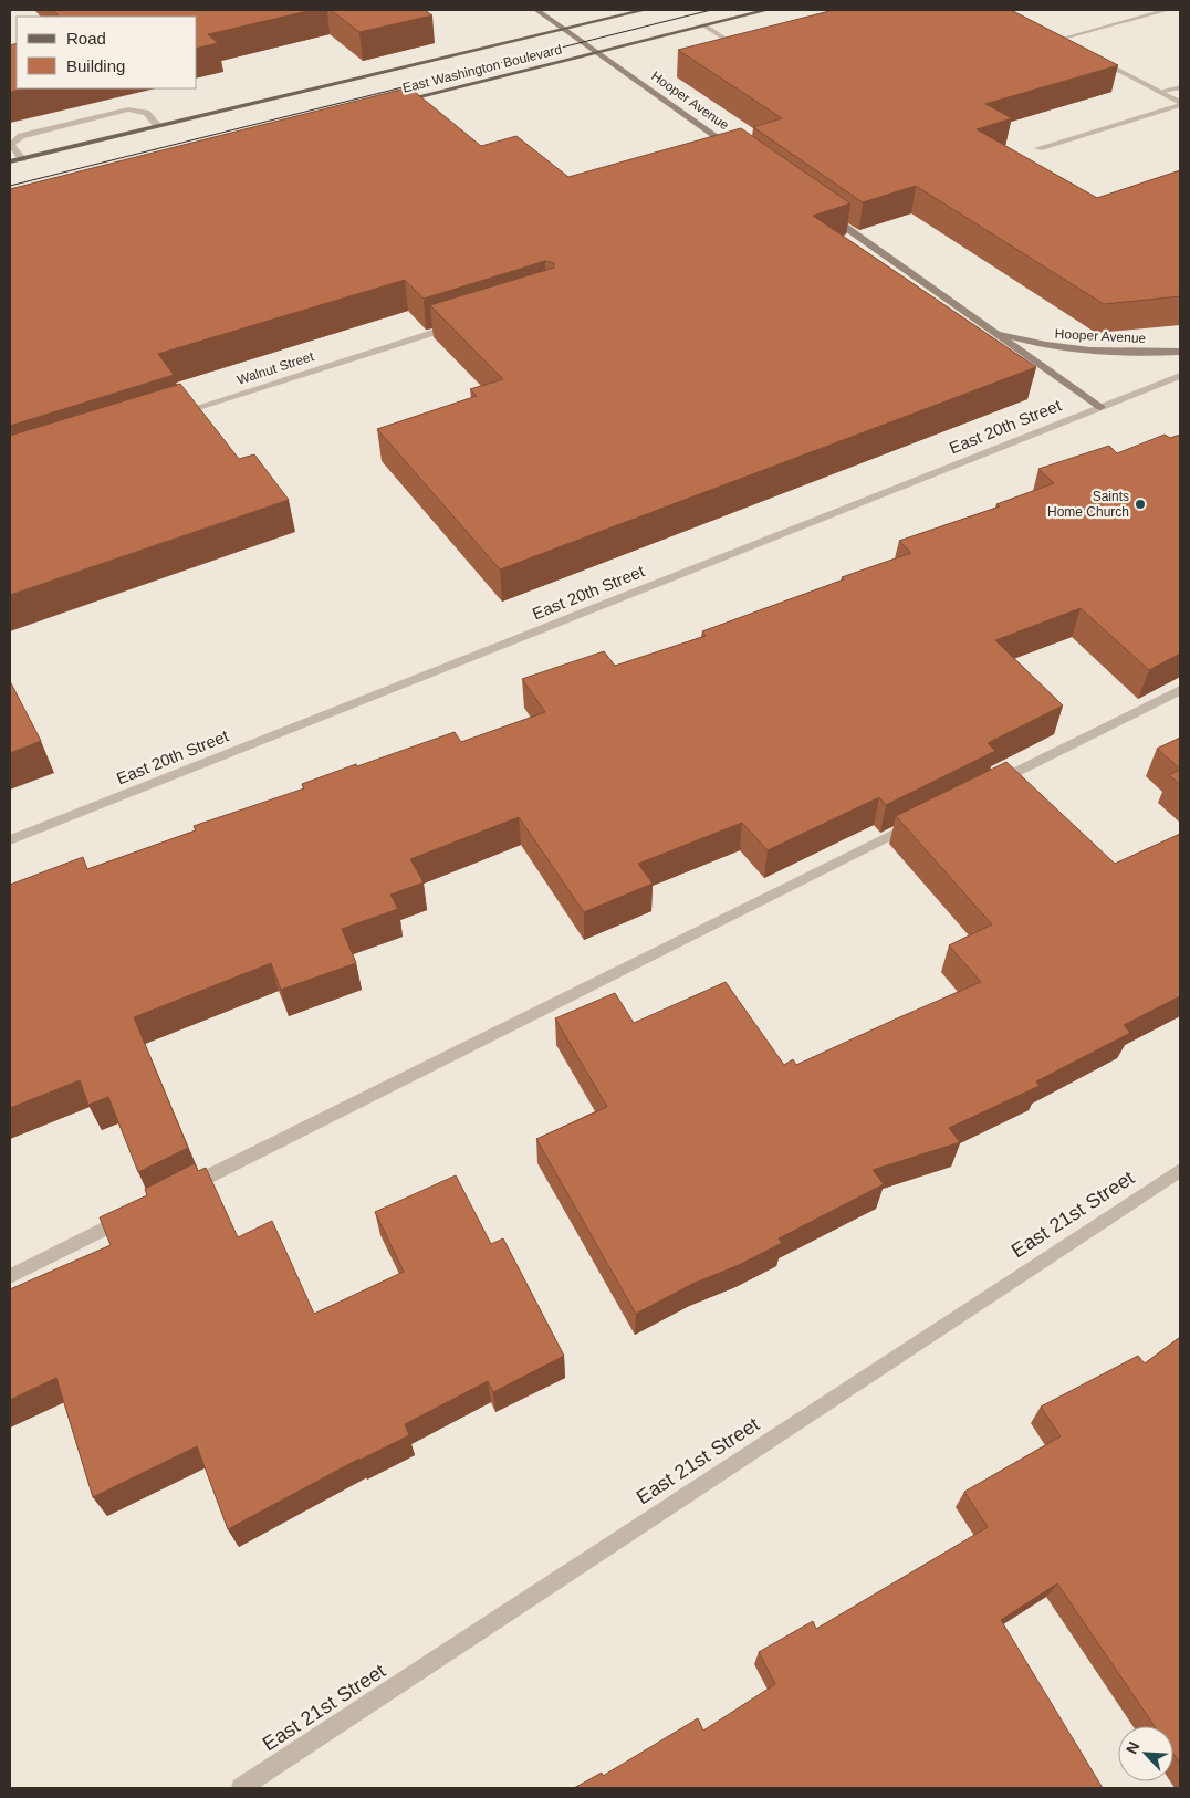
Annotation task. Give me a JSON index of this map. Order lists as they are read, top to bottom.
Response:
{
  "streets": {
    "main road": ["East Washington Boulevard"],
    "street": [
      "Hooper Avenue",
      "Walnut Street",
      "East 20th Street",
      "East 21st Street"
    ]
  },
  "crossings": [
    ["East Washington Boulevard", "Hooper Avenue"],
    ["Hooper Avenue", "East 20th Street"]
  ],
  "places": ["Saints Home Church"],
  "legend": ["Road", "Building"],
  "north": "top left"
}
